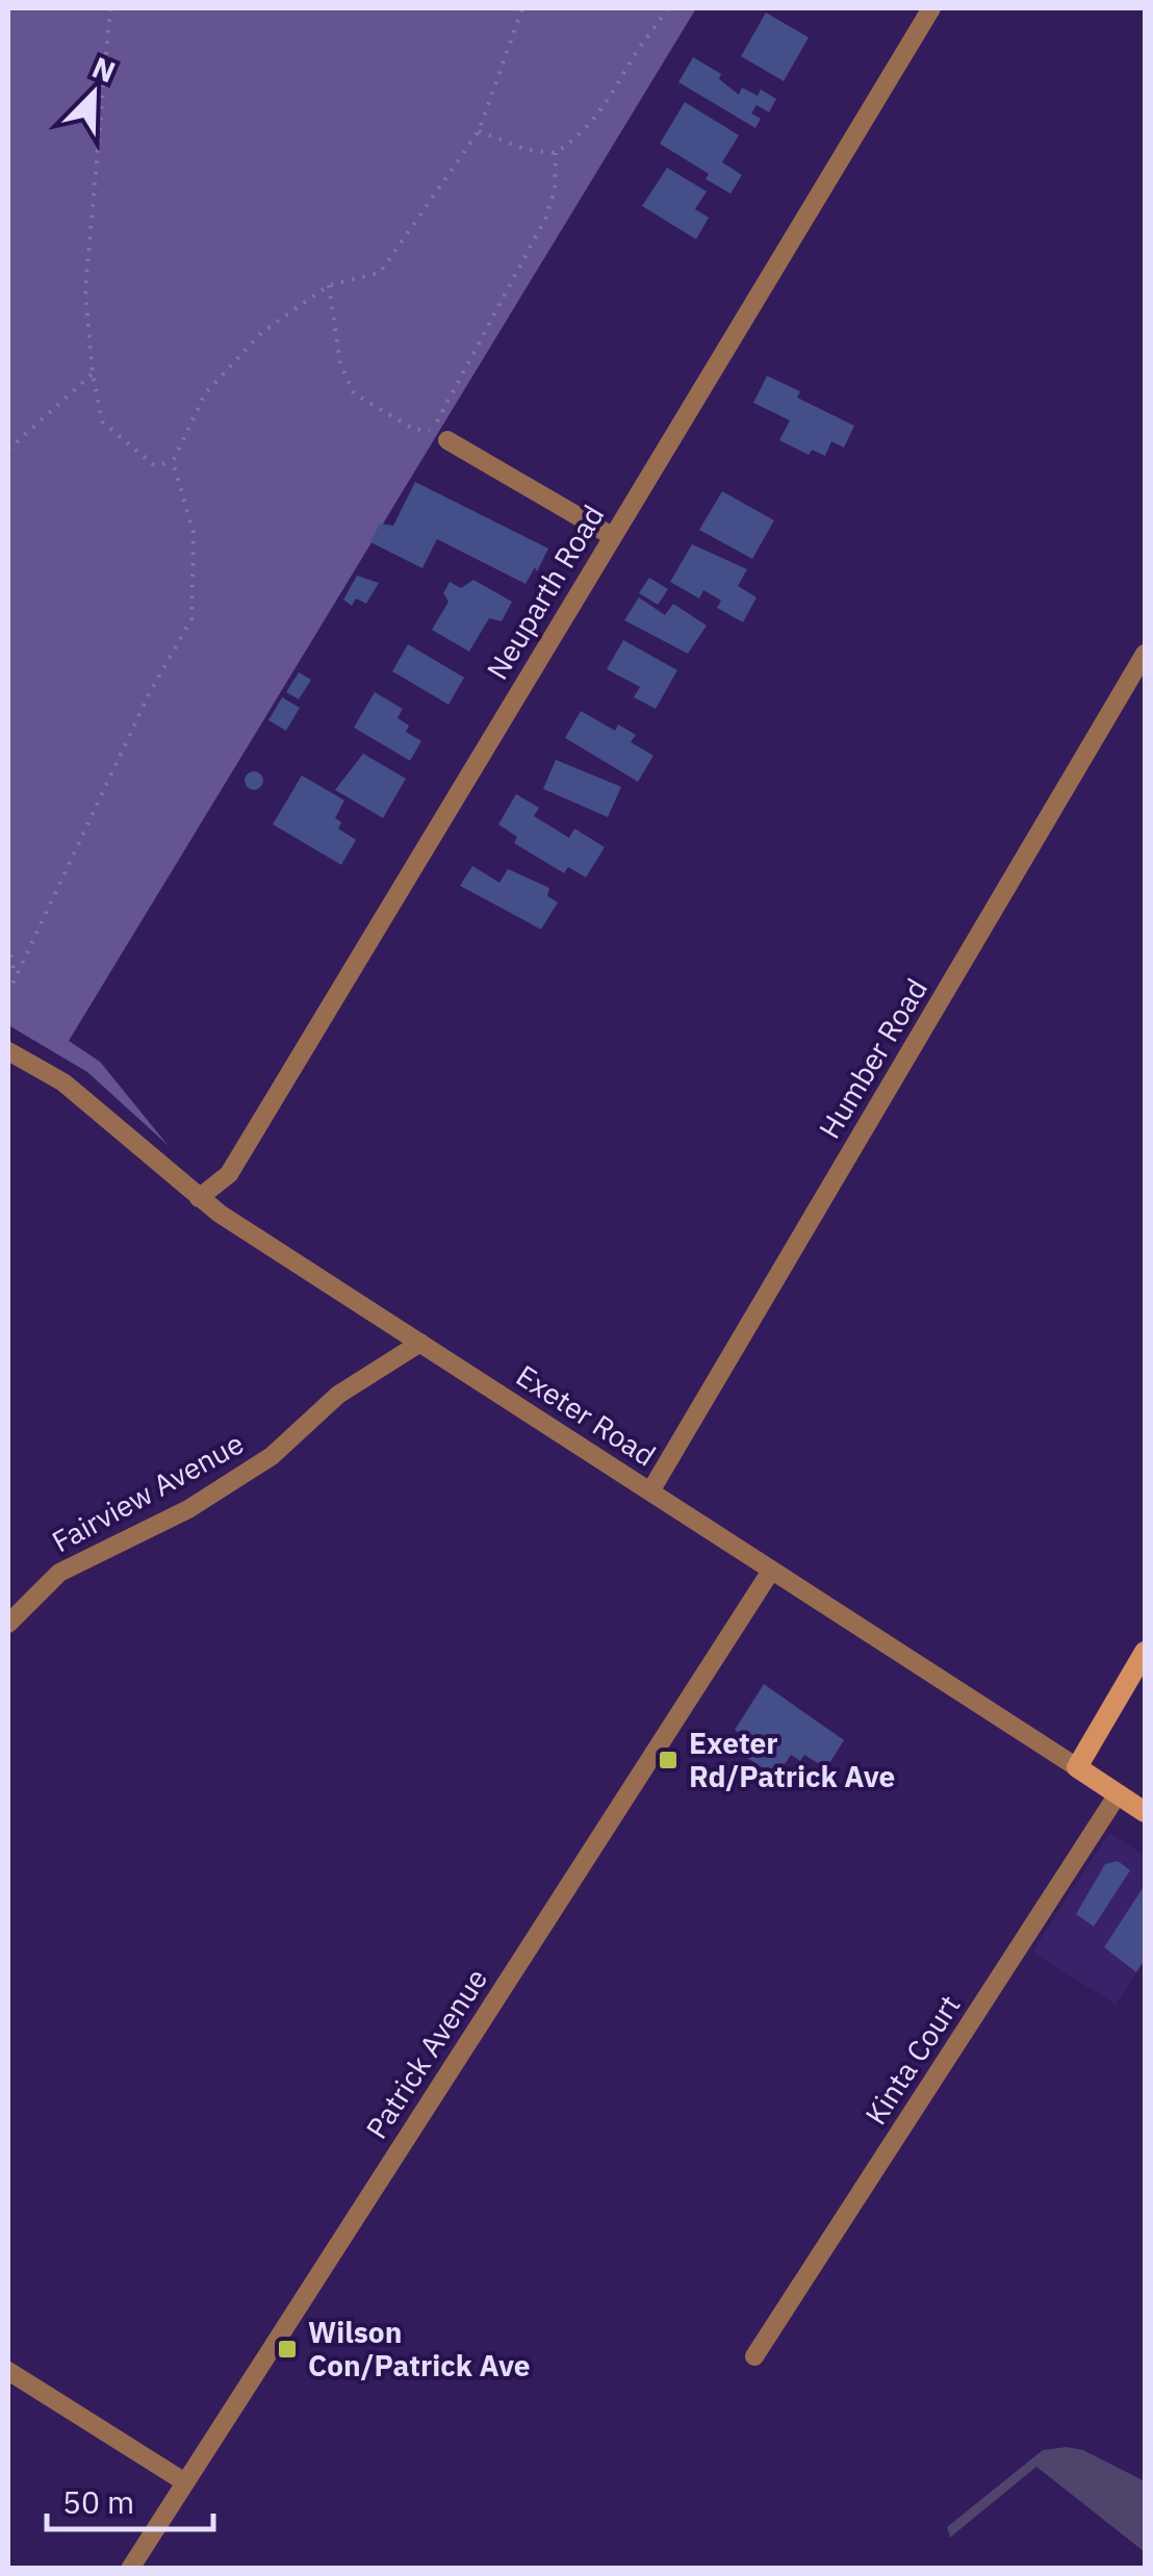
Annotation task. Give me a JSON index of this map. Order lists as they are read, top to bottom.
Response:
{
  "streets": {
    "main road": ["Exeter Road"],
    "street": [
      "Neuparth Road",
      "Humber Road",
      "Fairview Avenue",
      "Patrick Avenue",
      "Kinta Court"
    ]
  },
  "crossings": [
    ["Neuparth Road", "Exeter Road"],
    ["Humber Road", "Exeter Road"],
    ["Exeter Road", "Fairview Avenue"],
    ["Exeter Road", "Patrick Avenue"],
    ["Exeter Road", "Kinta Court"]
  ],
  "places": {
    "transit": ["Exeter Rd/Patrick Ave", "Wilson Con/Patrick Ave"]
  },
  "scale_bar": "50 m",
  "north": "top right"
}
